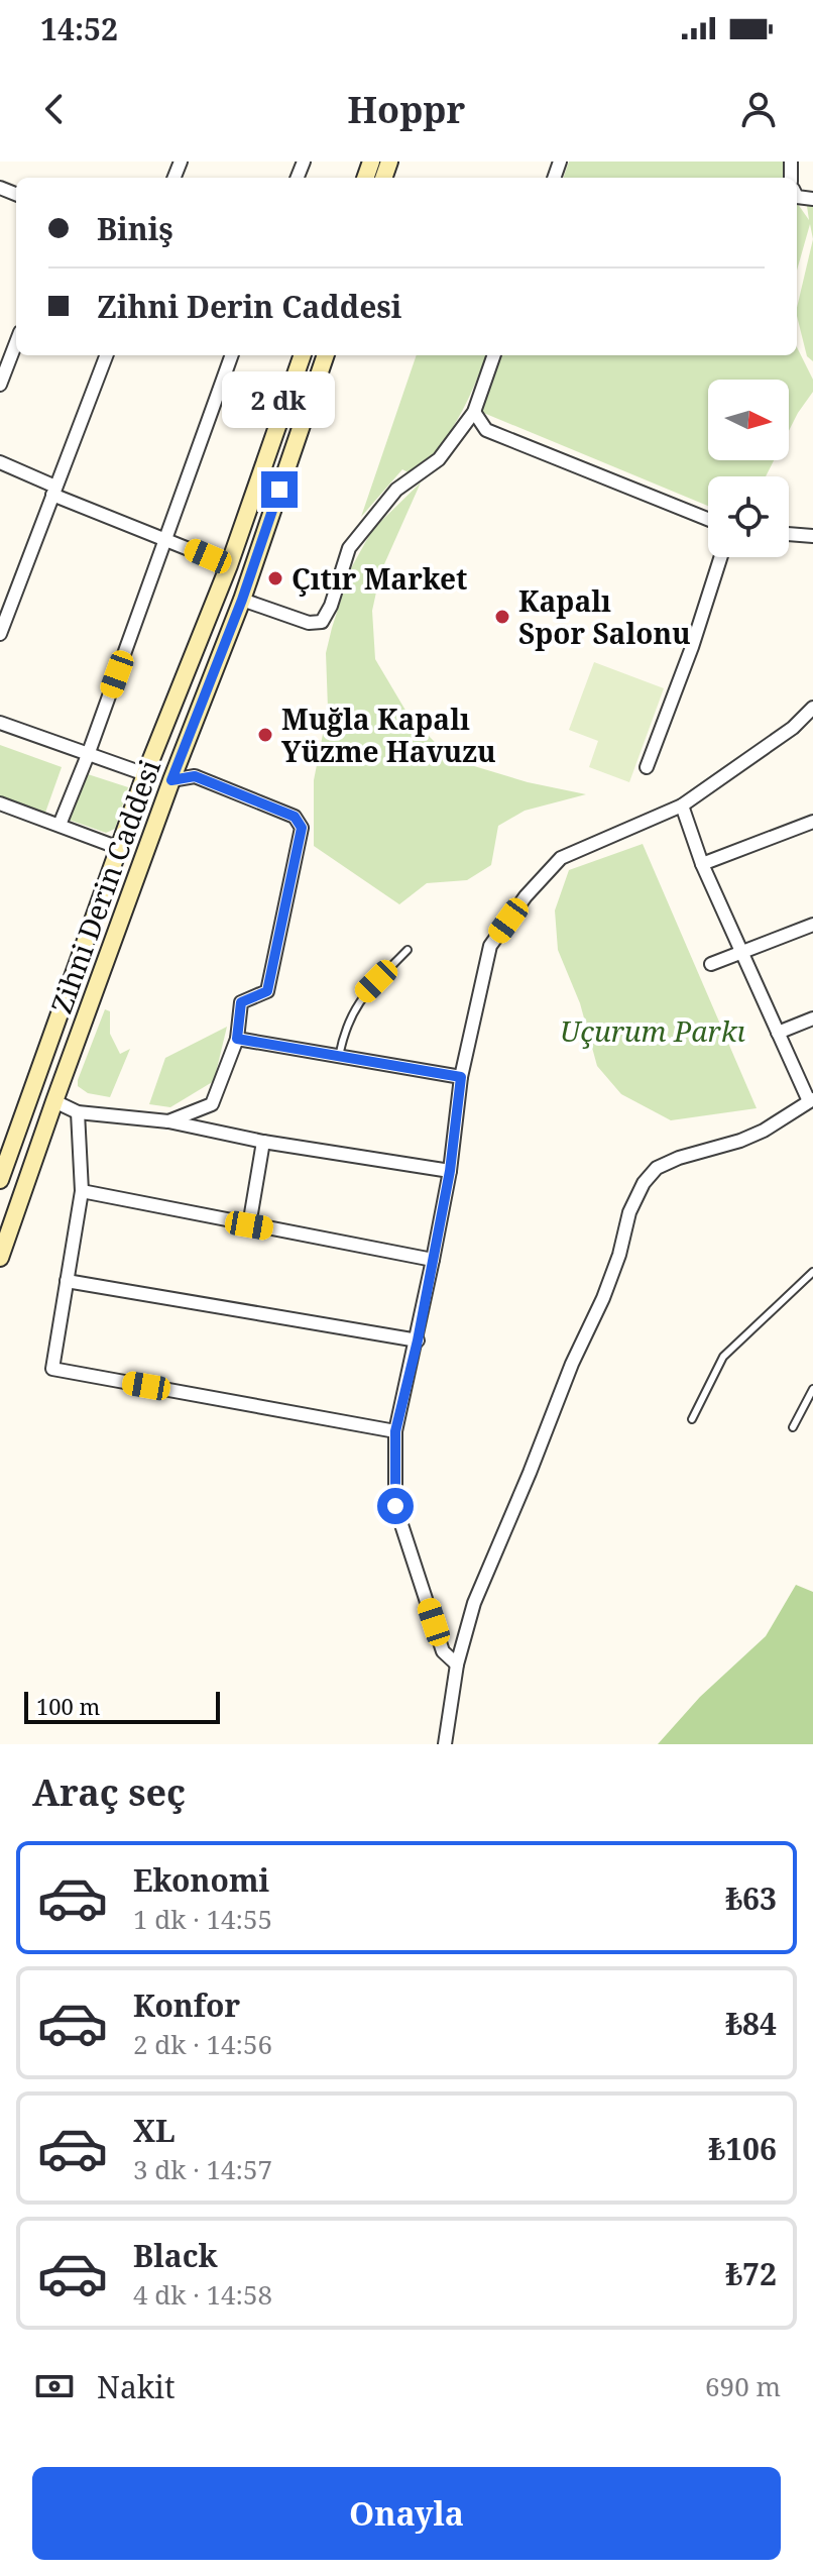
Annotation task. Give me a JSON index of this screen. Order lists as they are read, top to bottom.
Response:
{
  "streets": {
    "main road": ["Zihni Derin Caddesi"]
  },
  "parks": ["Uçurum Parkı"],
  "places": ["Çıtır Market", "Kapalı Spor Salonu", "Muğla Kapalı Yüzme Havuzu"],
  "scale_bar": "100 m",
  "north": "right",
  "page": {
    "status": "14:52",
    "header": "Hoppr",
    "banner": ["Biniş", "Zihni Derin Caddesi"],
    "bubble": "2 dk",
    "scale": "100 m",
    "heading": "Araç seç",
    "list": [
      {
        "name": "Ekonomi",
        "note": "1 dk · 14:55",
        "value": "₺63"
      },
      {
        "name": "Konfor",
        "note": "2 dk · 14:56",
        "value": "₺84"
      },
      {
        "name": "XL",
        "note": "3 dk · 14:57",
        "value": "₺106"
      },
      {
        "name": "Black",
        "note": "4 dk · 14:58",
        "value": "₺72"
      }
    ],
    "pay": ["Nakit", "690 m"],
    "buttons": "Onayla"
  }
}
